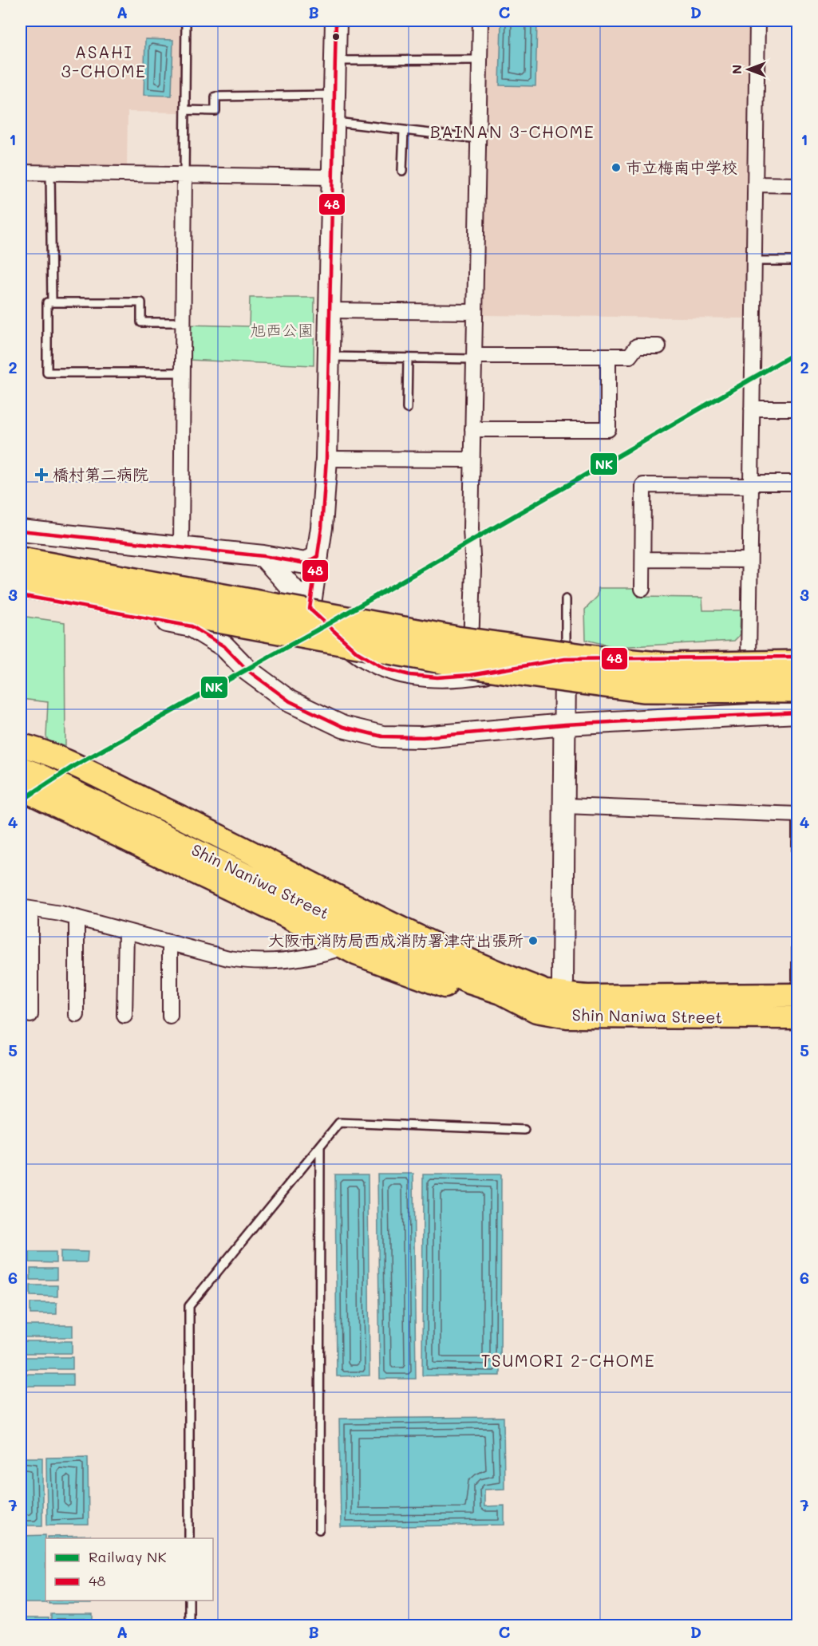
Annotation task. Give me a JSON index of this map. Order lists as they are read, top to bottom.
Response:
{
  "streets": {
    "main road": ["Shin Naniwa Street"]
  },
  "districts": ["ASAHI 3-CHOME", "BAINAN 3-CHOME", "TSUMORI 2-CHOME"],
  "parks": ["旭西公園"],
  "places": {
    "other": ["市立梅南中学校", "大阪市消防局西成消防署津守出張所"],
    "health": ["橋村第二病院"]
  },
  "lines": ["transit line 48", "rail line NK"],
  "legend": ["Railway NK", "48"],
  "north": "left",
  "grid": {
    "columns": [
      "A",
      "B",
      "C",
      "D"
    ],
    "rows": [
      "1",
      "2",
      "3",
      "4",
      "5",
      "6",
      "7"
    ]
  }
}
